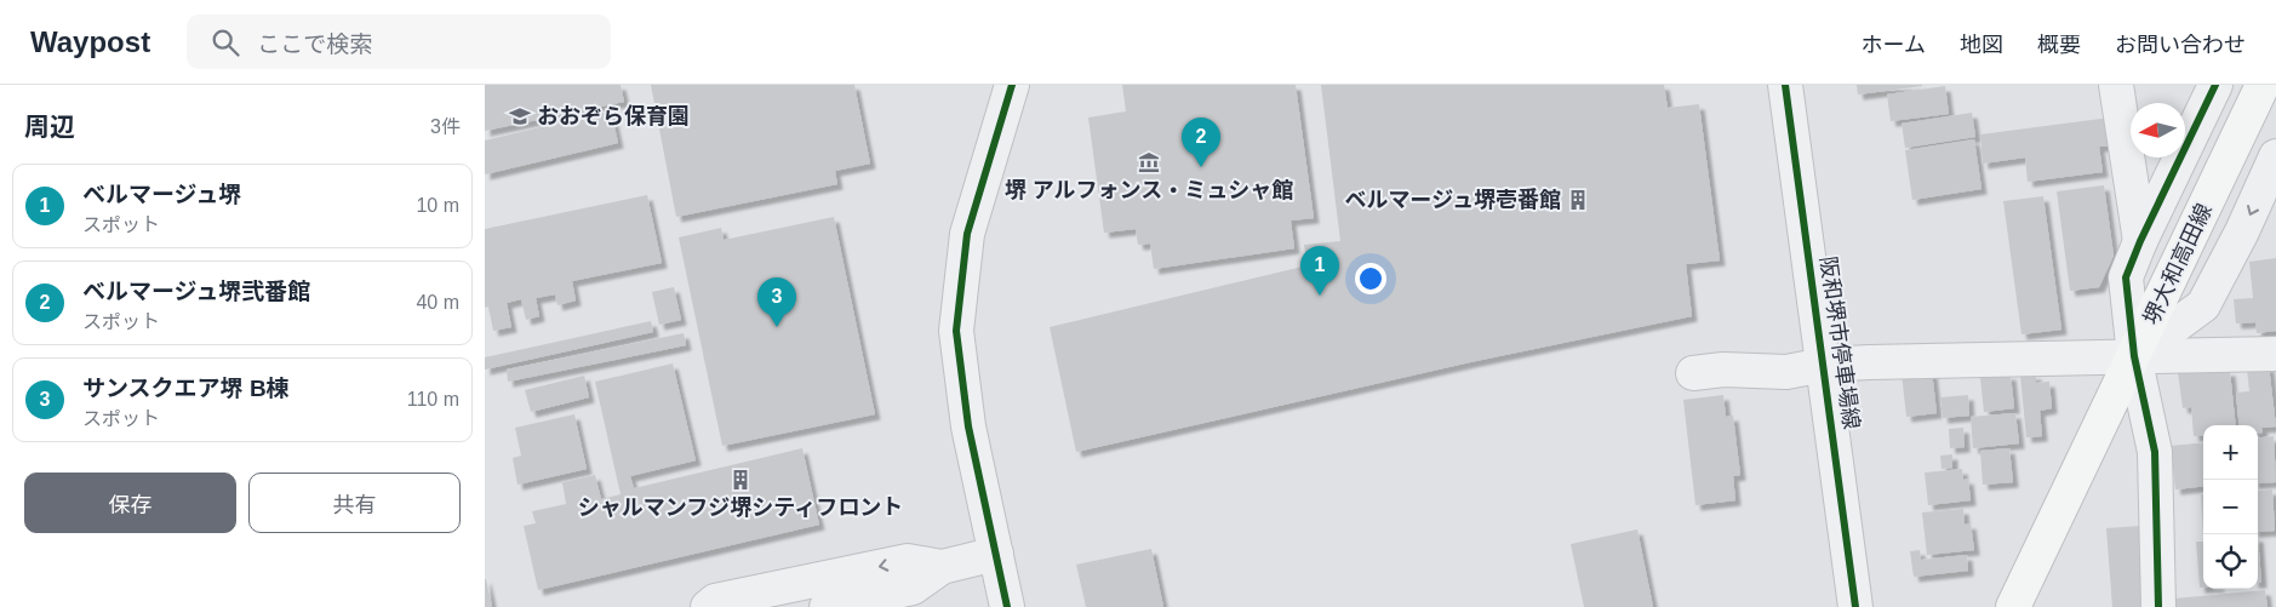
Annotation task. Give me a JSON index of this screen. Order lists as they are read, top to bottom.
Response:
{
  "streets": {
    "main road": ["堺大和高田線"],
    "street": ["阪和堺市停車場線"]
  },
  "places": {
    "school or university": ["おおぞら保育園"],
    "museum": ["堺 アルフォンス・ミュシャ館"],
    "building": ["ベルマージュ堺壱番館", "シャルマンフジ堺シティフロント"]
  },
  "north": "left",
  "page": {
    "header": "Waypost",
    "search": "ここで検索",
    "nav": [
      "ホーム",
      "地図",
      "概要",
      "お問い合わせ"
    ],
    "heading": ["周辺", "3件"],
    "pins": ["2", "1", "3"],
    "list": [
      {
        "mark": "1",
        "name": "ベルマージュ堺",
        "note": "スポット",
        "value": "10 m"
      },
      {
        "mark": "2",
        "name": "ベルマージュ堺弐番館",
        "note": "スポット",
        "value": "40 m"
      },
      {
        "mark": "3",
        "name": "サンスクエア堺 B棟",
        "note": "スポット",
        "value": "110 m"
      }
    ],
    "map_buttons": ["+", "−"],
    "buttons": ["保存", "共有"]
  }
}
